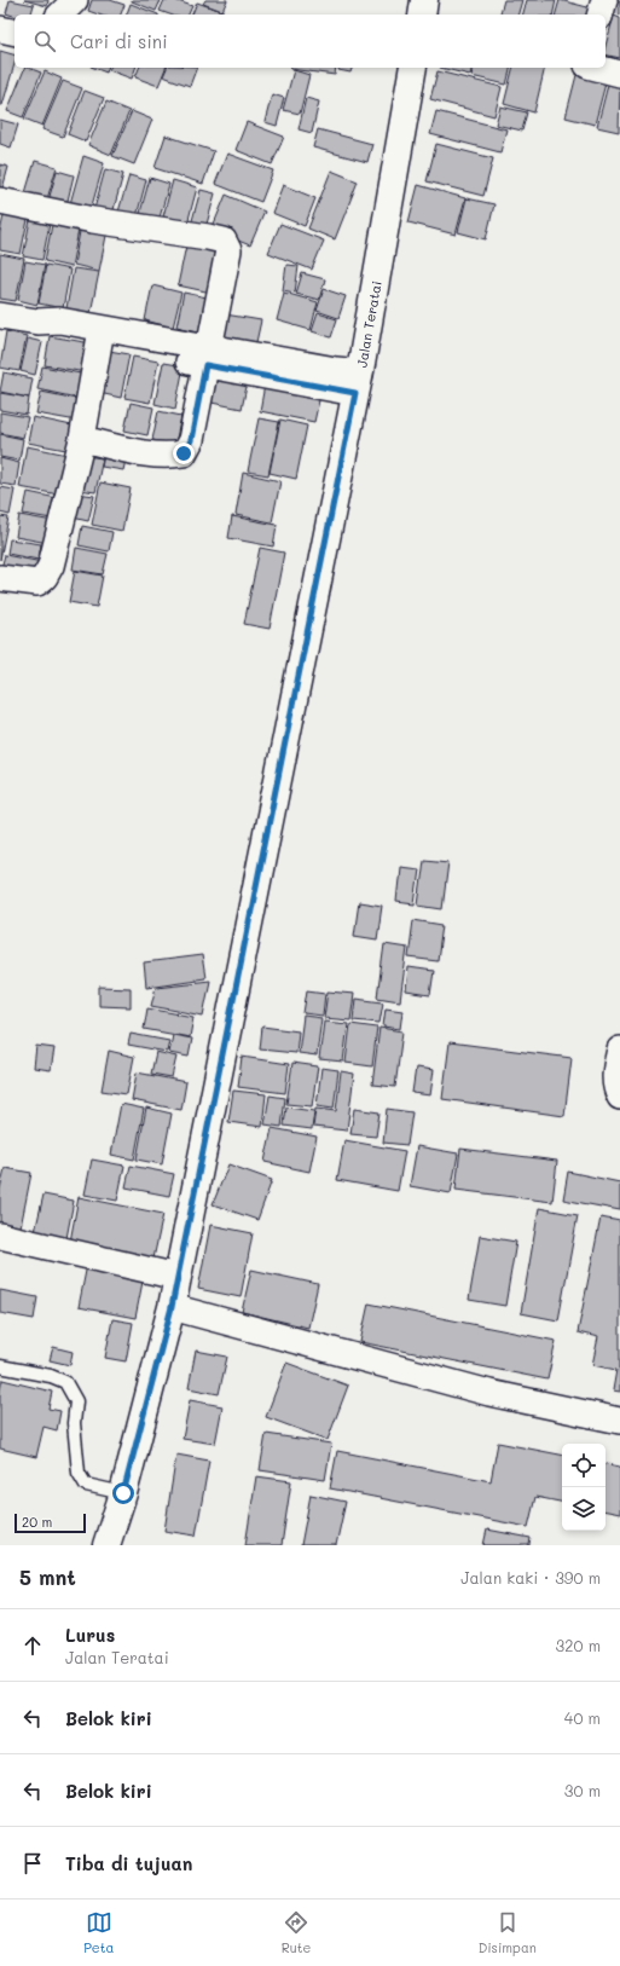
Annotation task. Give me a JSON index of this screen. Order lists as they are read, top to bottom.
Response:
{
  "streets": {
    "street": ["Jalan Teratai"]
  },
  "scale_bar": "20 m",
  "page": {
    "search": "Cari di sini",
    "scale": "20 m",
    "heading": ["5 mnt", "Jalan kaki · 390 m"],
    "list": [
      ["Lurus", "Jalan Teratai", "320 m"],
      ["Belok kiri", "40 m"],
      ["Belok kiri", "30 m"],
      "Tiba di tujuan"
    ],
    "nav": ["Peta", "Rute", "Disimpan"]
  }
}
